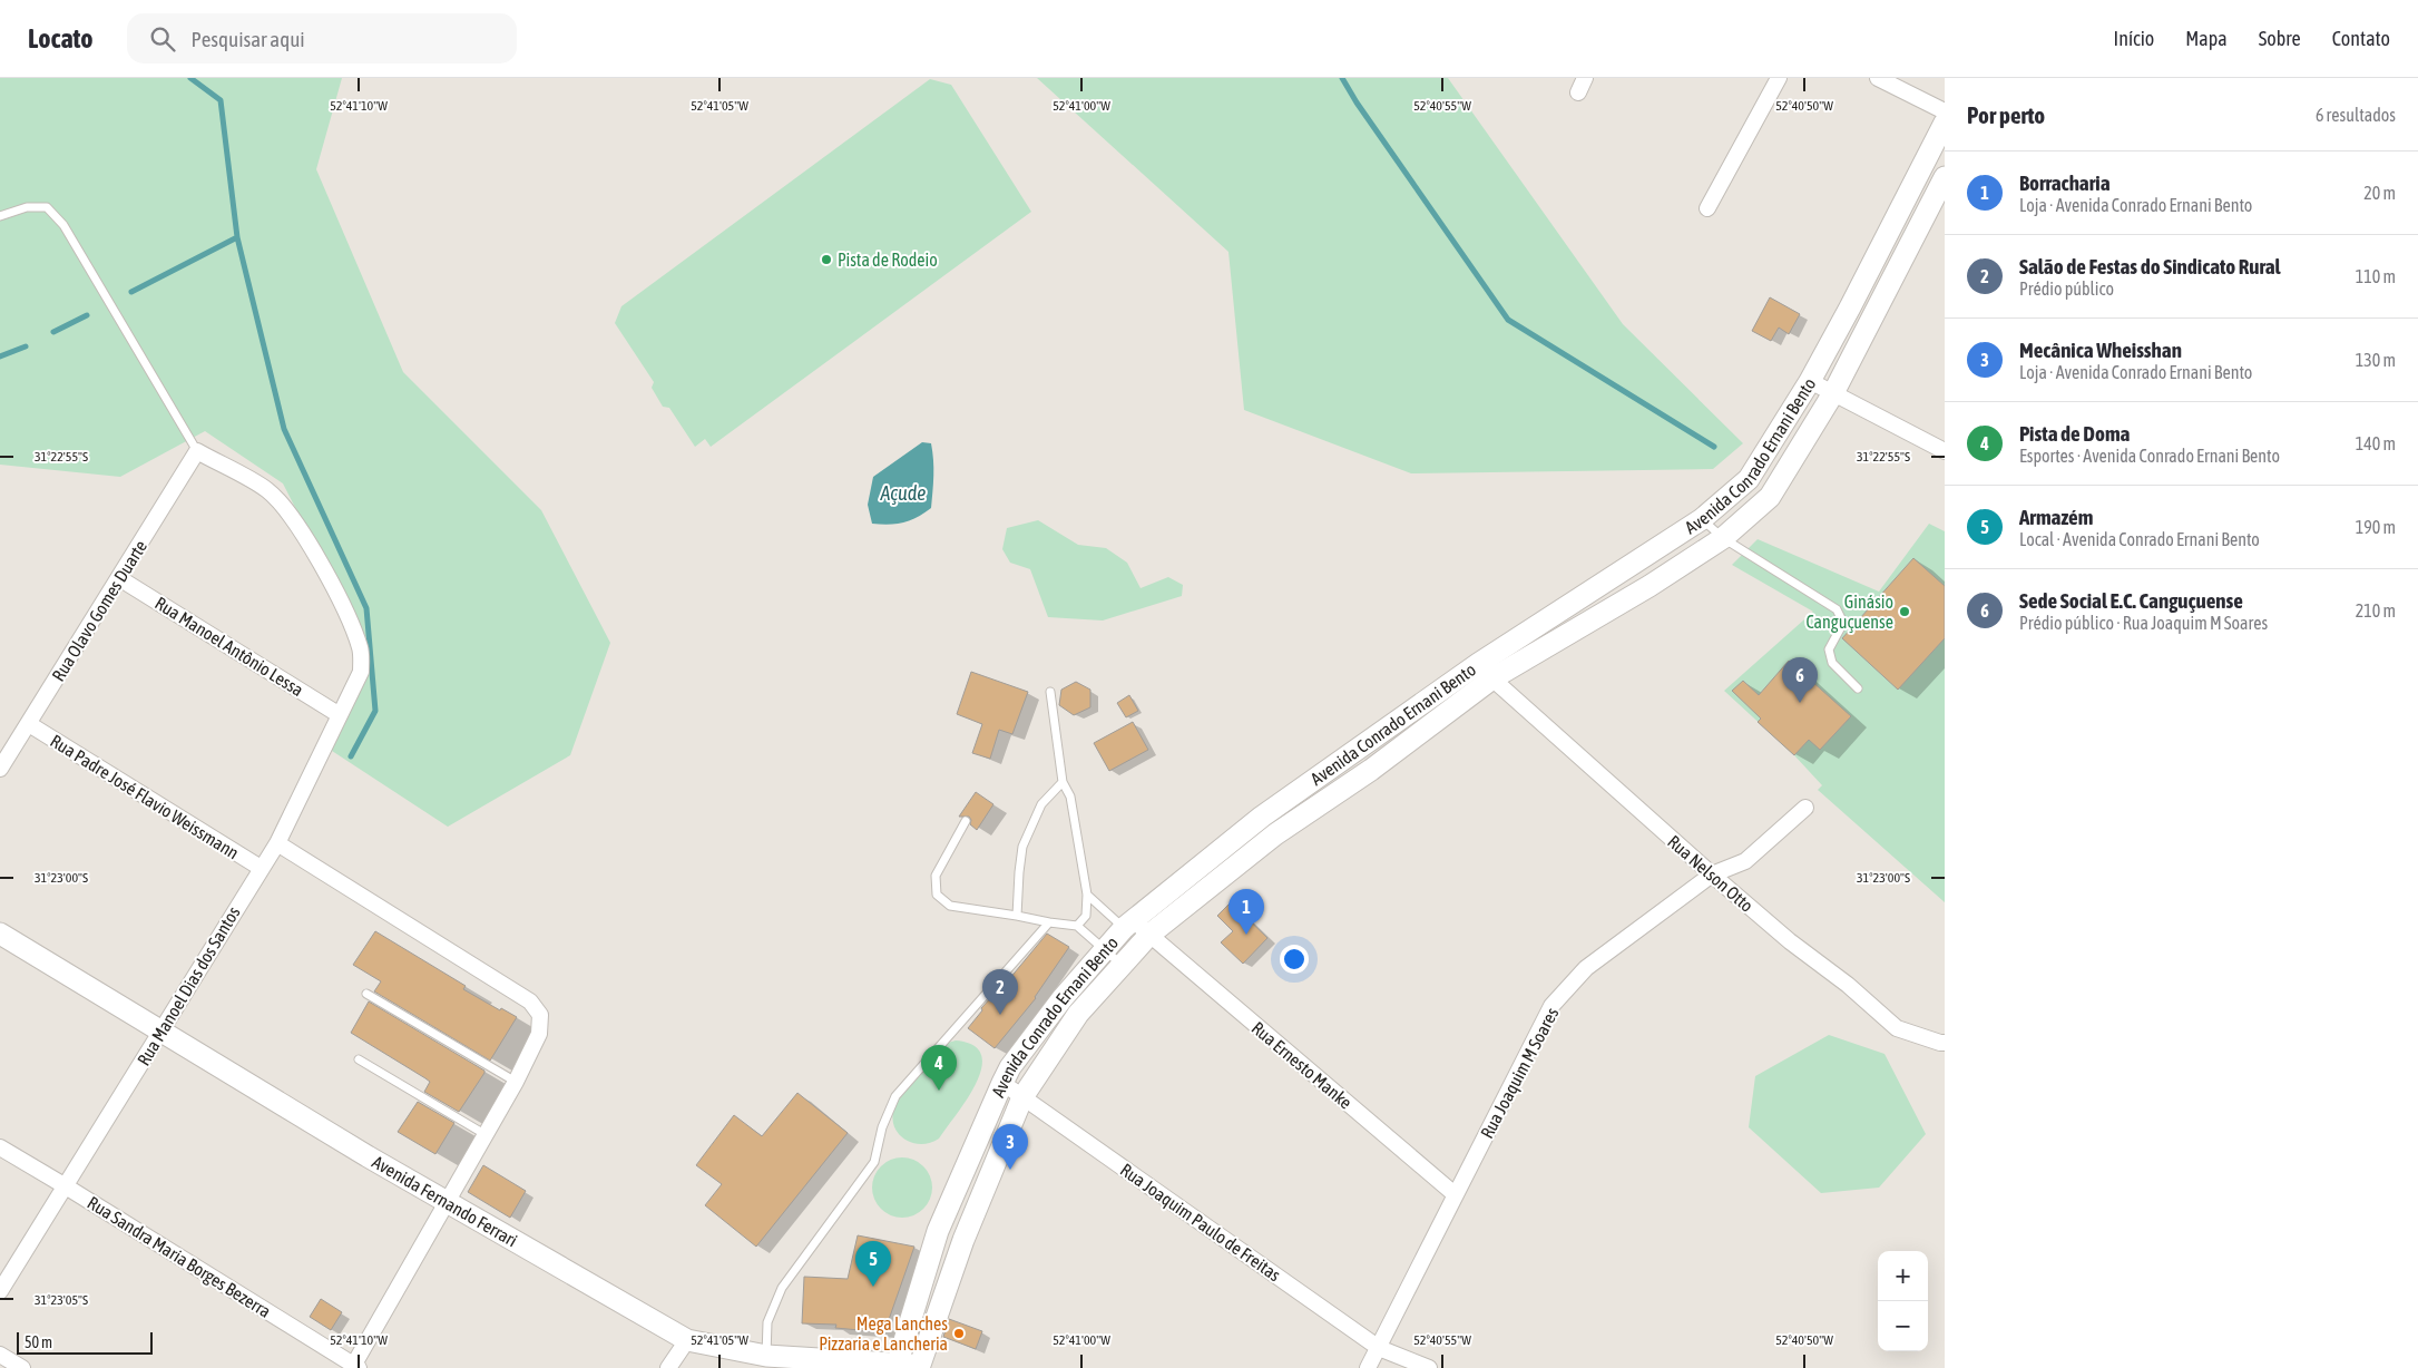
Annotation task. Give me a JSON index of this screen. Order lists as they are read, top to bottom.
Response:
{
  "streets": {
    "street": [
      "Avenida Conrado Ernani Bento",
      "Rua Olavo Gomes Duarte",
      "Rua Manoel Antônio Lessa",
      "Rua Padre José Flavio Weissmann",
      "Rua Nelson Otto",
      "Rua Manoel Dias dos Santos",
      "Rua Ernesto Manke",
      "Rua Joaquim M Soares",
      "Avenida Fernando Ferrari",
      "Rua Joaquim Paulo de Freitas",
      "Rua Sandra Maria Borges Bezerra"
    ]
  },
  "crossings": [
    ["Avenida Conrado Ernani Bento", "Rua Nelson Otto"],
    ["Avenida Conrado Ernani Bento", "Rua Ernesto Manke"],
    ["Avenida Conrado Ernani Bento", "Avenida Fernando Ferrari"],
    ["Avenida Conrado Ernani Bento", "Rua Joaquim Paulo de Freitas"],
    ["Rua Olavo Gomes Duarte", "Rua Manoel Antônio Lessa"],
    ["Rua Olavo Gomes Duarte", "Rua Padre José Flavio Weissmann"],
    ["Rua Olavo Gomes Duarte", "Rua Manoel Dias dos Santos"],
    ["Rua Manoel Antônio Lessa", "Rua Manoel Dias dos Santos"],
    ["Rua Padre José Flavio Weissmann", "Rua Manoel Dias dos Santos"],
    ["Rua Nelson Otto", "Rua Joaquim M Soares"],
    ["Rua Manoel Dias dos Santos", "Avenida Fernando Ferrari"],
    ["Rua Manoel Dias dos Santos", "Rua Sandra Maria Borges Bezerra"],
    ["Rua Ernesto Manke", "Rua Joaquim M Soares"],
    ["Rua Joaquim M Soares", "Rua Joaquim Paulo de Freitas"]
  ],
  "water": ["Açude"],
  "places": ["Pista de Rodeio", "Ginásio Canguçuense", "Mega Lanches Pizzaria e Lancheria"],
  "scale_bar": "50 m",
  "page": {
    "header": "Locato",
    "search": "Pesquisar aqui",
    "nav": [
      "Início",
      "Mapa",
      "Sobre",
      "Contato"
    ],
    "heading": ["Por perto", "6 resultados"],
    "list": [
      {
        "mark": "1",
        "name": "Borracharia",
        "note": "Loja · Avenida Conrado Ernani Bento",
        "value": "20 m"
      },
      {
        "mark": "2",
        "name": "Salão de Festas do Sindicato Rural",
        "note": "Prédio público",
        "value": "110 m"
      },
      {
        "mark": "3",
        "name": "Mecânica Wheisshan",
        "note": "Loja · Avenida Conrado Ernani Bento",
        "value": "130 m"
      },
      {
        "mark": "4",
        "name": "Pista de Doma",
        "note": "Esportes · Avenida Conrado Ernani Bento",
        "value": "140 m"
      },
      {
        "mark": "5",
        "name": "Armazém",
        "note": "Local · Avenida Conrado Ernani Bento",
        "value": "190 m"
      },
      {
        "mark": "6",
        "name": "Sede Social E.C. Canguçuense",
        "note": "Prédio público · Rua Joaquim M Soares",
        "value": "210 m"
      }
    ],
    "pins": [
      "6",
      "1",
      "2",
      "4",
      "3",
      "5"
    ],
    "map_buttons": ["+", "−"],
    "scale": "50 m"
  },
  "coordinates": [
    "52°41'10\"W",
    "52°41'05\"W",
    "52°41'00\"W",
    "52°40'55\"W",
    "52°40'50\"W",
    "31°22'55\"S",
    "31°23'00\"S",
    "31°23'05\"S"
  ]
}
